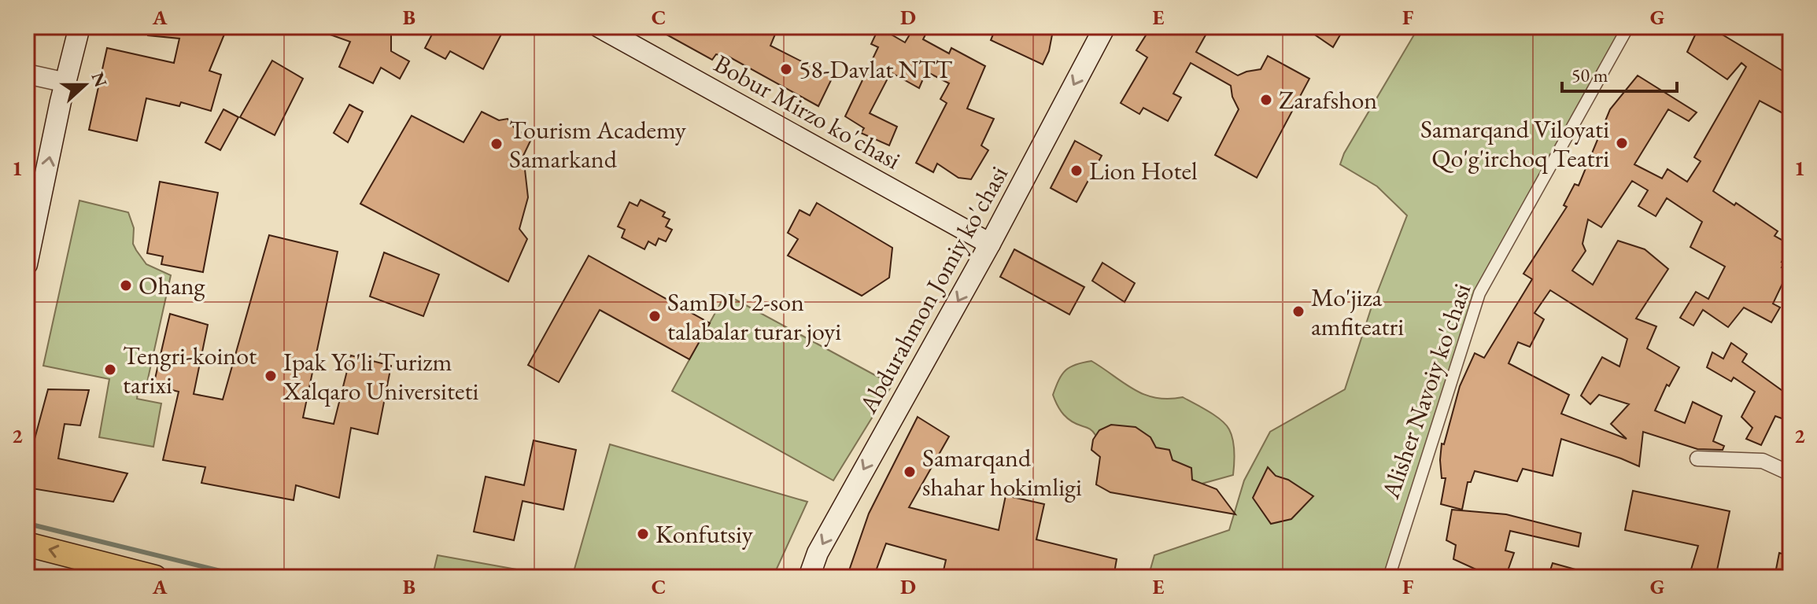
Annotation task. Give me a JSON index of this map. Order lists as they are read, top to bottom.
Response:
{
  "streets": {
    "main road": ["Bobur Mirzo ko'chasi", "Abdurahmon Jomiy ko'chasi"],
    "street": ["Alisher Navoiy ko'chasi"]
  },
  "crossings": [
    ["Bobur Mirzo ko'chasi", "Abdurahmon Jomiy ko'chasi"]
  ],
  "one_way": ["Abdurahmon Jomiy ko'chasi"],
  "places": [
    "58-Davlat NTT",
    "Zarafshon",
    "Samarqand Viloyati Qo'g'irchoq Teatri",
    "Tourism Academy Samarkand",
    "Lion Hotel",
    "Ohang",
    "Mo'jiza amfiteatri",
    "SamDU 2-son talabalar turar joyi",
    "Tengri-koinot tarixi",
    "Ipak Yo'li Turizm Xalqaro Universiteti",
    "Samarqand shahar hokimligi",
    "Konfutsiy"
  ],
  "scale_bar": "50 m",
  "north": "right",
  "grid": {
    "columns": [
      "A",
      "B",
      "C",
      "D",
      "E",
      "F",
      "G"
    ],
    "rows": ["1", "2"]
  }
}
